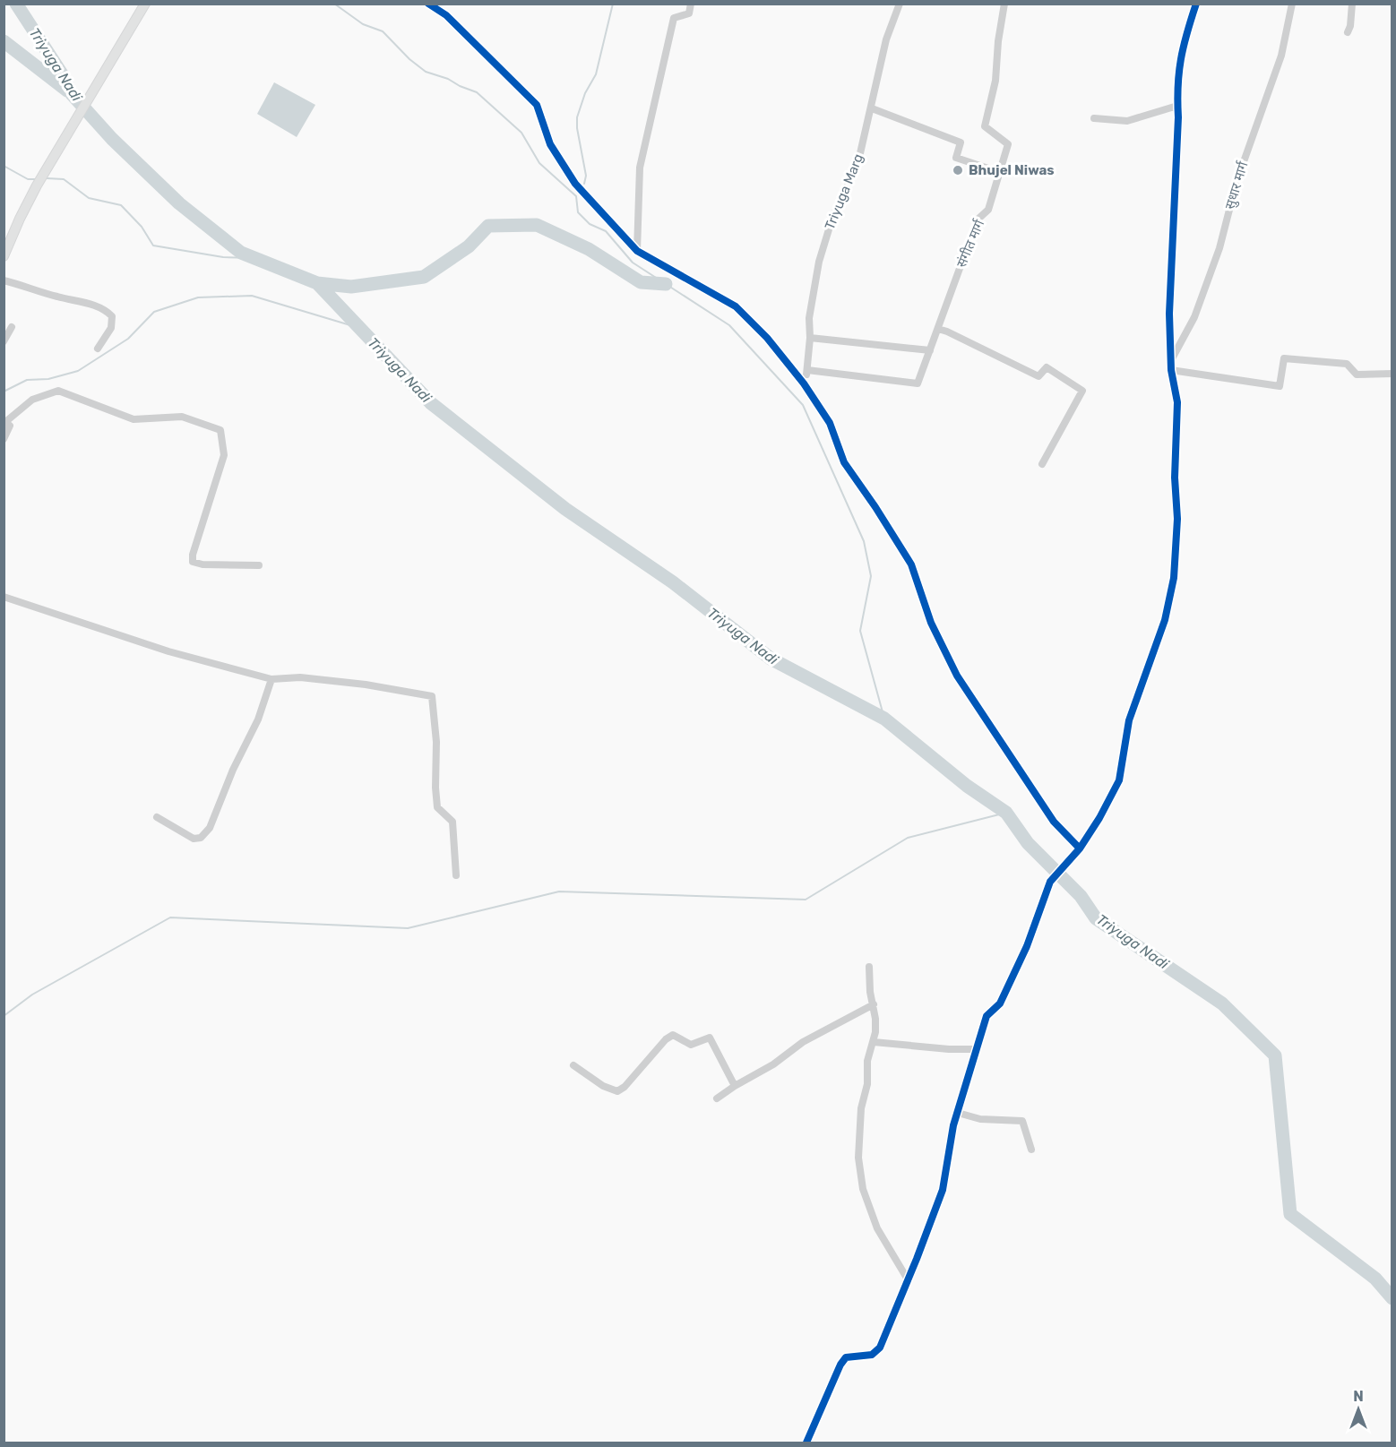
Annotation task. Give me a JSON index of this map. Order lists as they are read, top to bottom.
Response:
{
  "streets": {
    "street": ["सुधार मार्ग", "Triyuga Marg", "संगीत मार्ग"]
  },
  "crossings": [
    ["Triyuga Marg", "संगीत मार्ग"]
  ],
  "water": ["Triyuga Nadi"],
  "places": ["Bhujel Niwas"],
  "north": "top"
}
